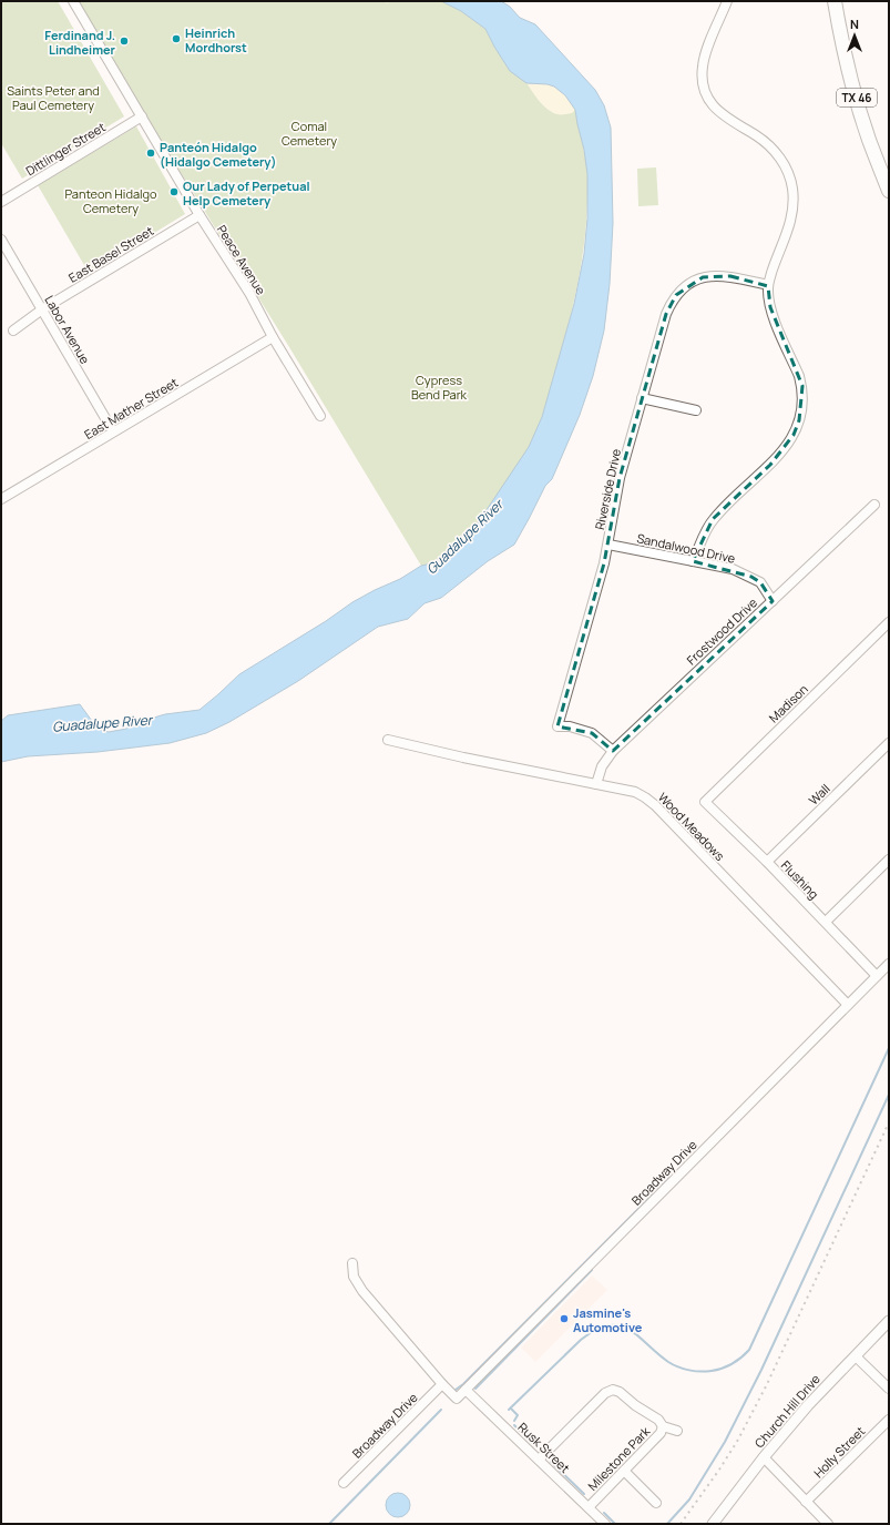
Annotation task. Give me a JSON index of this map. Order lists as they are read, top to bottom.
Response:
{
  "streets": {
    "main road": ["TX 46"],
    "street": [
      "Dittlinger Street",
      "East Basel Street",
      "Peace Avenue",
      "Labor Avenue",
      "East Mather Street",
      "Riverside Drive",
      "Sandalwood Drive",
      "Frostwood Drive",
      "Madison",
      "Wall",
      "Wood Meadows",
      "Flushing",
      "Broadway Drive",
      "Church Hill Drive",
      "Rusk Street",
      "Holly Street",
      "Milestone Park"
    ]
  },
  "crossings": [
    ["Dittlinger Street", "Peace Avenue"],
    ["East Basel Street", "Peace Avenue"],
    ["East Basel Street", "Labor Avenue"],
    ["Peace Avenue", "East Mather Street"],
    ["Labor Avenue", "East Mather Street"],
    ["Riverside Drive", "Sandalwood Drive"],
    ["Riverside Drive", "Frostwood Drive"],
    ["Sandalwood Drive", "Frostwood Drive"],
    ["Frostwood Drive", "Wood Meadows"],
    ["Madison", "Flushing"],
    ["Wall", "Flushing"],
    ["Wood Meadows", "Broadway Drive"],
    ["Flushing", "Broadway Drive"],
    ["Broadway Drive", "Rusk Street"],
    ["Rusk Street", "Milestone Park"]
  ],
  "water": ["Guadalupe River"],
  "parks": [
    "Saints Peter and Paul Cemetery",
    "Comal Cemetery",
    "Panteon Hidalgo Cemetery",
    "Cypress Bend Park"
  ],
  "places": [
    "Heinrich Mordhorst",
    "Ferdinand J. Lindheimer",
    "Panteón Hidalgo (Hidalgo Cemetery)",
    "Our Lady of Perpetual Help Cemetery",
    "Jasmine's Automotive"
  ],
  "north": "top"
}
